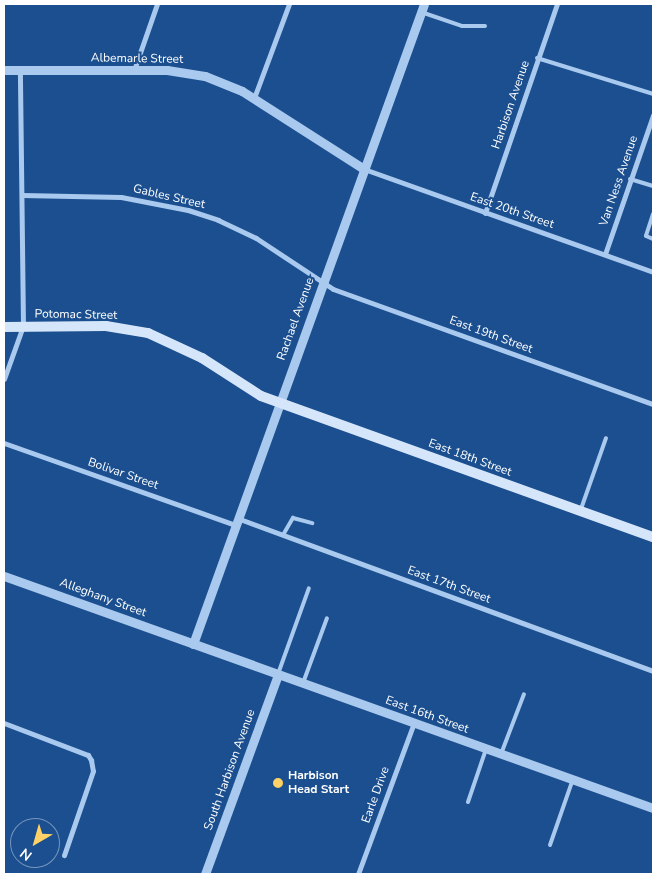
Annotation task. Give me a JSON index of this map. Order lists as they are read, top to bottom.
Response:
{
  "streets": {
    "main road": ["Potomac Street", "East 18th Street"],
    "street": [
      "Albemarle Street",
      "Harbison Avenue",
      "Van Ness Avenue",
      "Gables Street",
      "East 20th Street",
      "Rachael Avenue",
      "East 19th Street",
      "Bolivar Street",
      "East 17th Street",
      "Alleghany Street",
      "East 16th Street",
      "South Harbison Avenue",
      "Earle Drive"
    ]
  },
  "crossings": [
    ["Albemarle Street", "East 20th Street"],
    ["Albemarle Street", "Rachael Avenue"],
    ["Harbison Avenue", "East 20th Street"],
    ["Van Ness Avenue", "East 20th Street"],
    ["Gables Street", "Rachael Avenue"],
    ["Gables Street", "East 19th Street"],
    ["East 20th Street", "Rachael Avenue"],
    ["Potomac Street", "Rachael Avenue"],
    ["Potomac Street", "East 18th Street"],
    ["Rachael Avenue", "East 19th Street"],
    ["Rachael Avenue", "East 18th Street"],
    ["Rachael Avenue", "Bolivar Street"],
    ["Rachael Avenue", "East 17th Street"],
    ["Rachael Avenue", "Alleghany Street"],
    ["Rachael Avenue", "East 16th Street"],
    ["Bolivar Street", "East 17th Street"],
    ["Alleghany Street", "East 16th Street"],
    ["East 16th Street", "South Harbison Avenue"],
    ["East 16th Street", "Earle Drive"]
  ],
  "places": ["Harbison Head Start"],
  "north": "bottom left"
}
